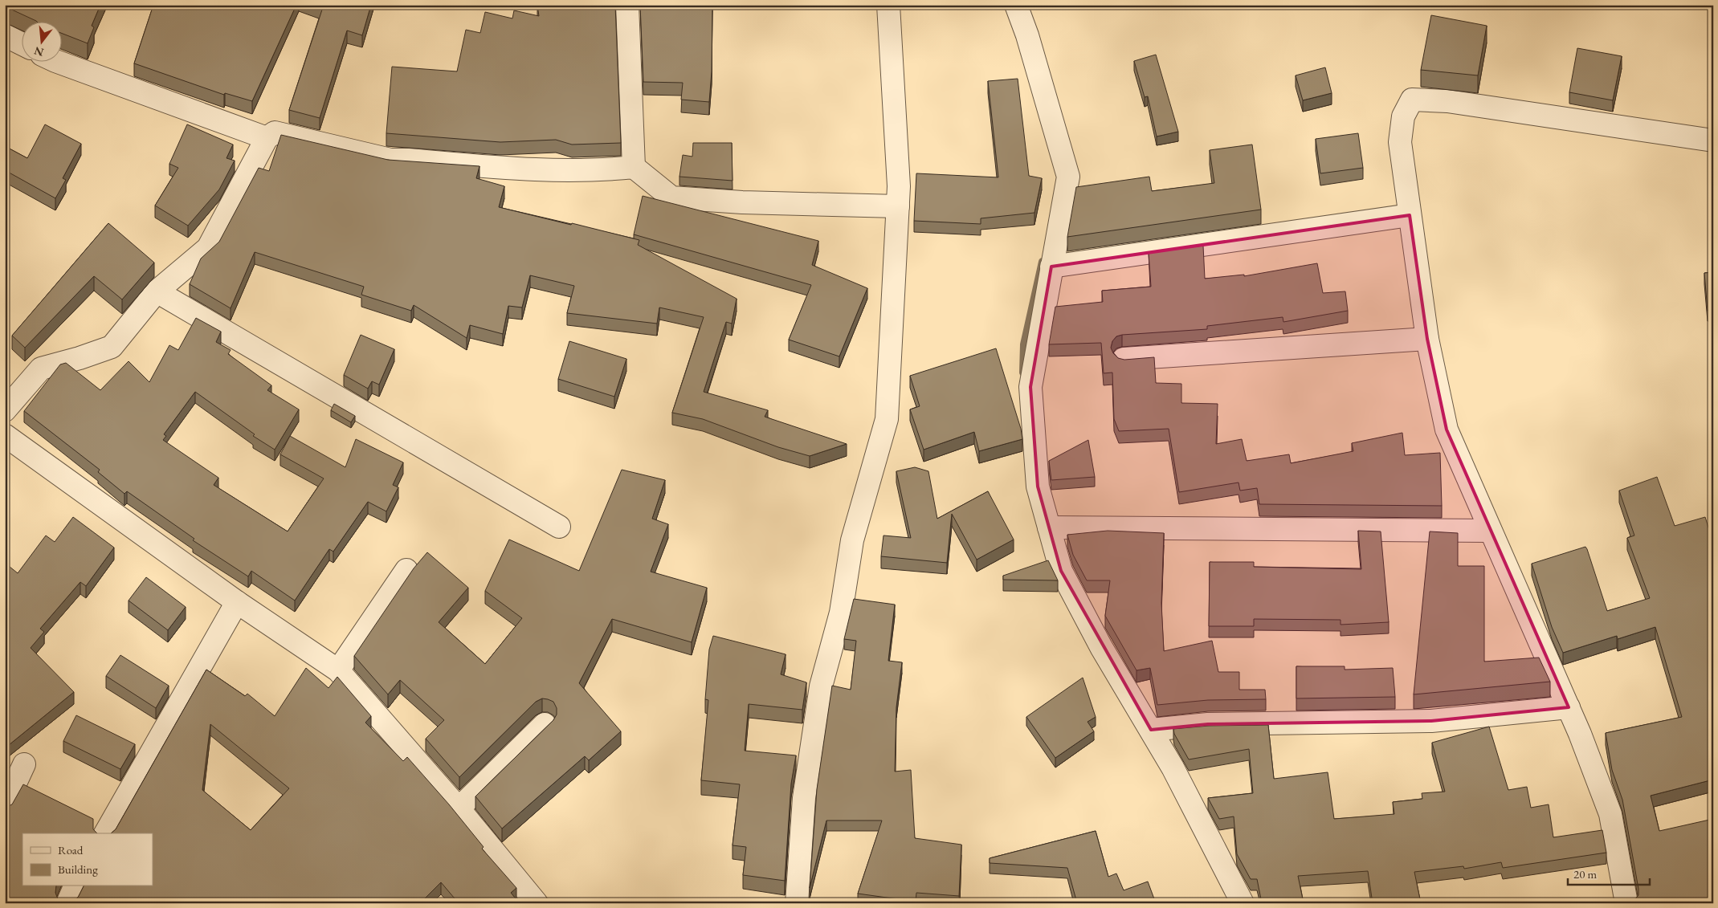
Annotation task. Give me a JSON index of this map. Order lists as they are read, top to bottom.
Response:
{
  "legend": ["Road", "Building"],
  "scale_bar": "20 m",
  "north": "bottom"
}
